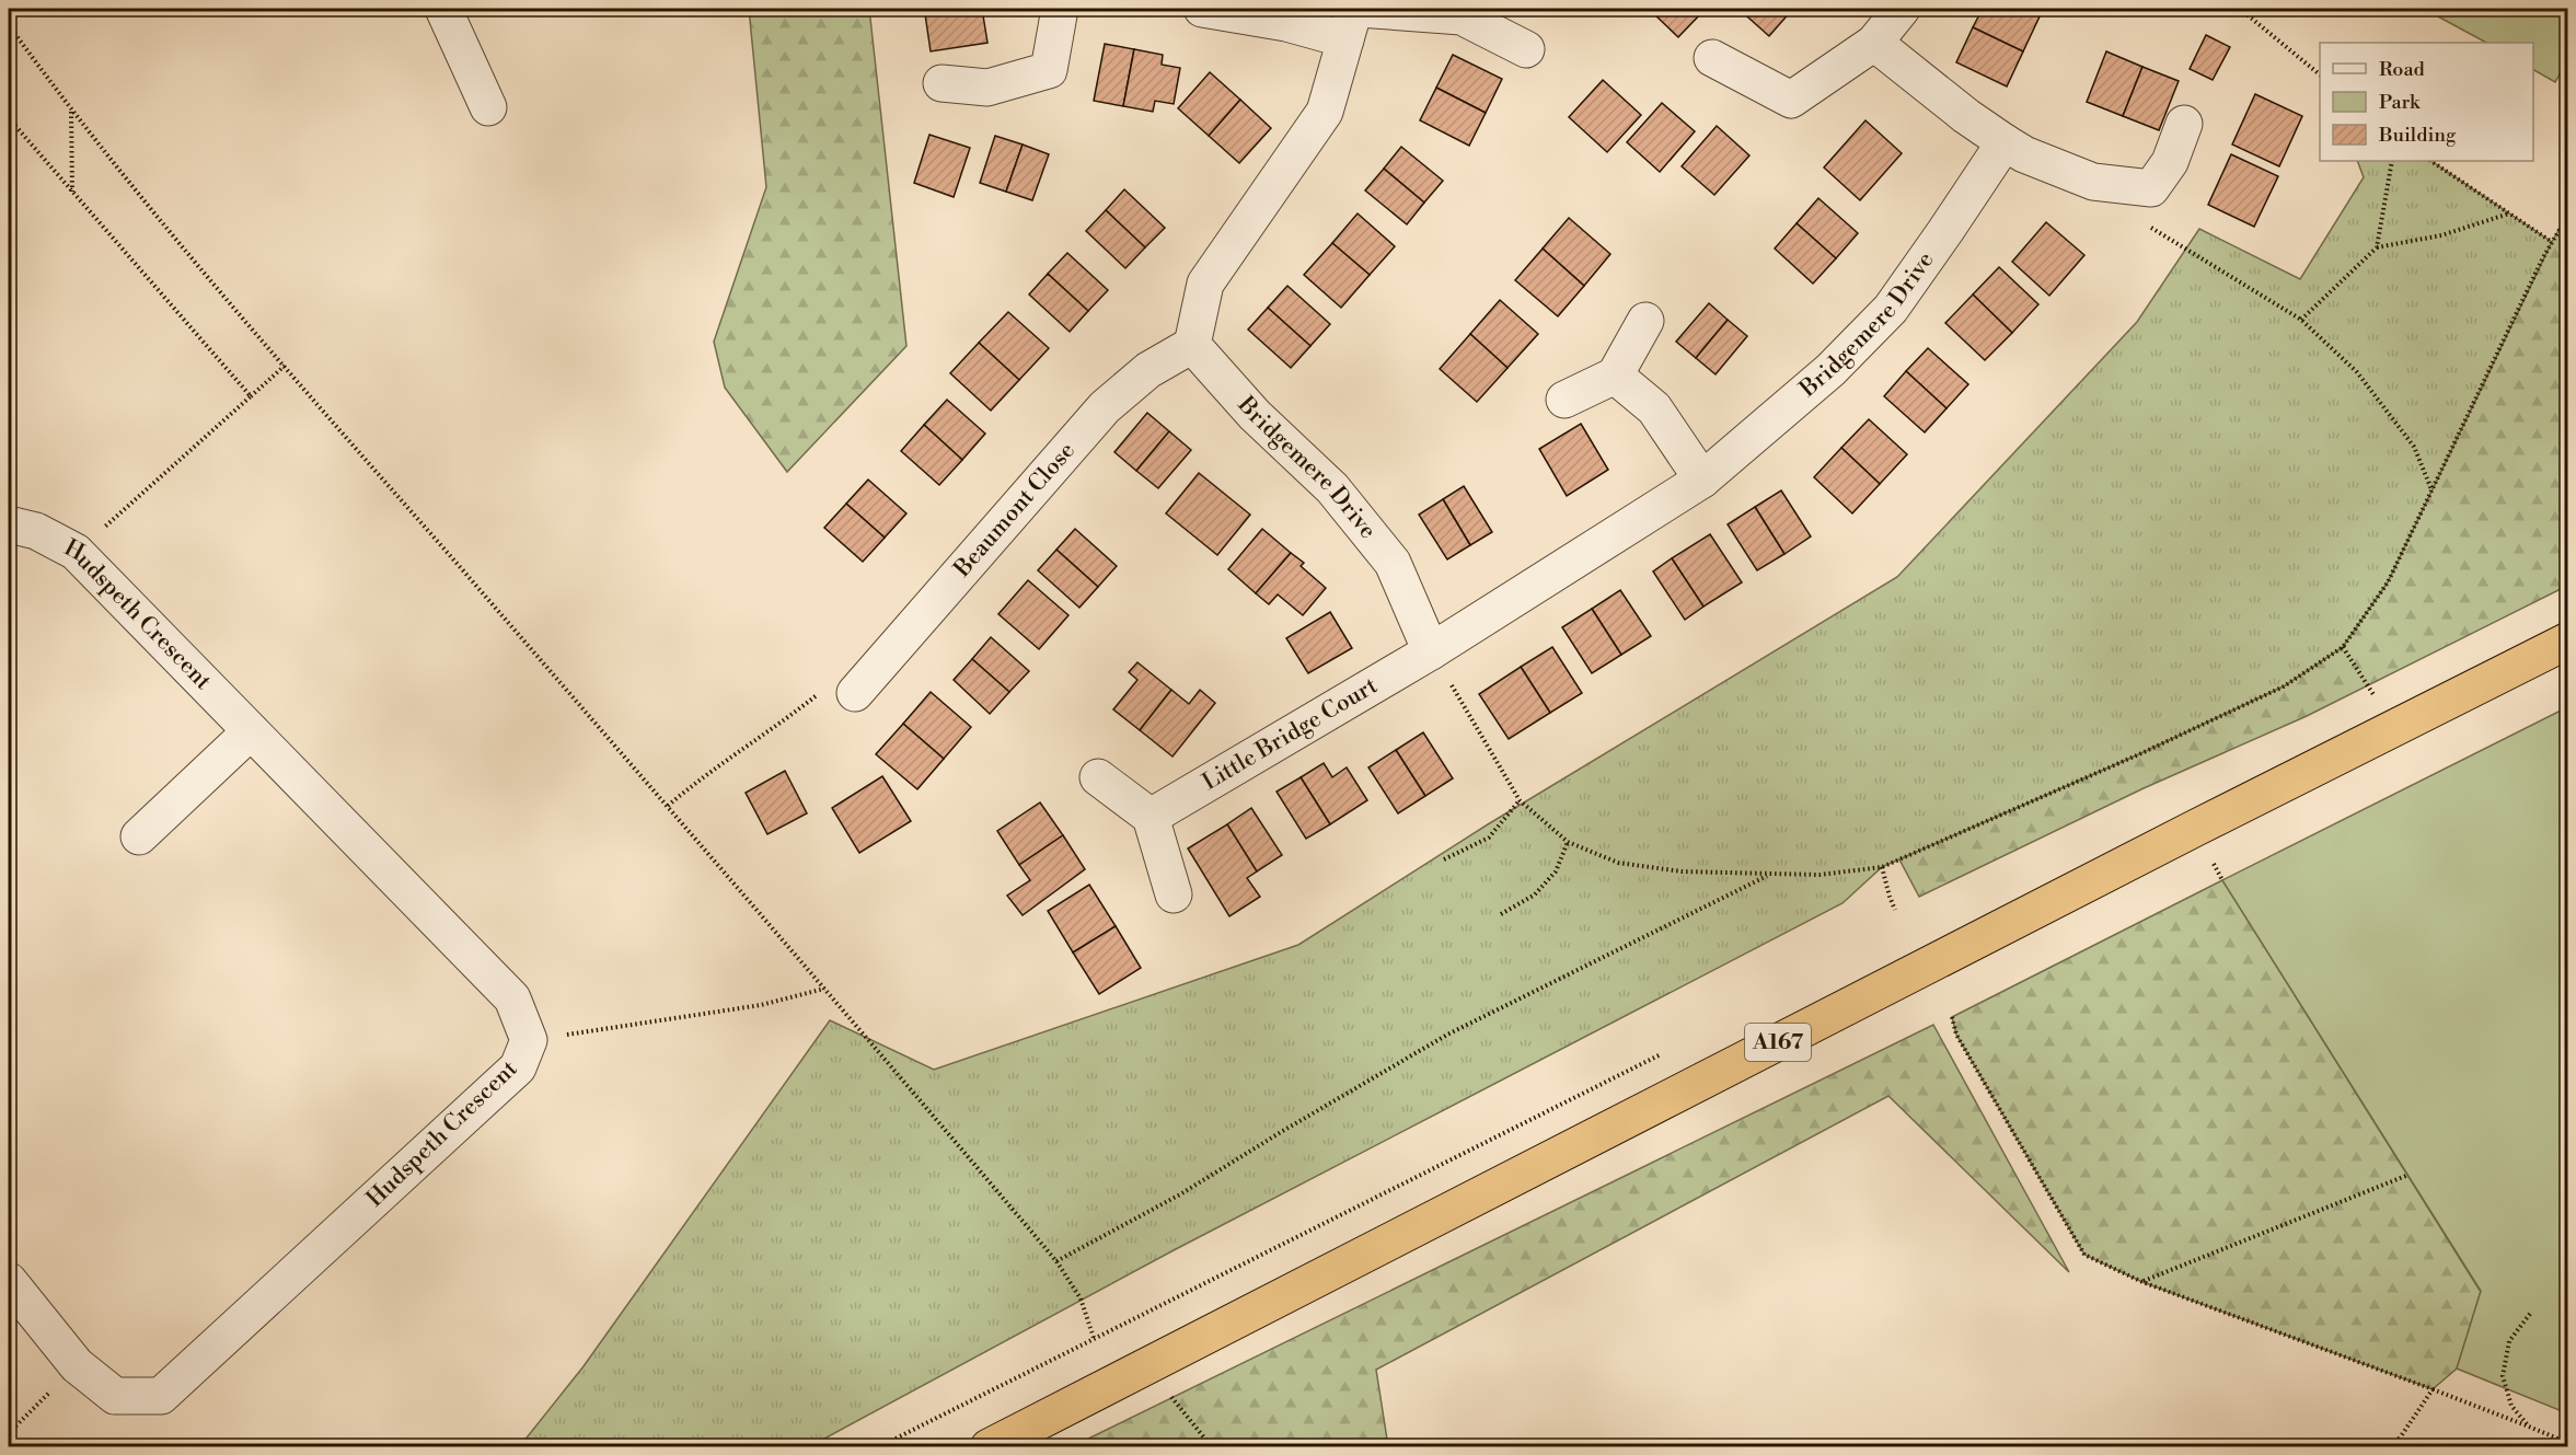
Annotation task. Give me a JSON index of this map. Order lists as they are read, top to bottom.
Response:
{
  "streets": {
    "highway": ["A167"],
    "street": [
      "Bridgemere Drive",
      "Beaumont Close",
      "Hudspeth Crescent",
      "Little Bridge Court"
    ]
  },
  "crossings": [
    ["Bridgemere Drive", "Beaumont Close"],
    ["Bridgemere Drive", "Little Bridge Court"]
  ],
  "legend": ["Road", "Park", "Building"]
}
